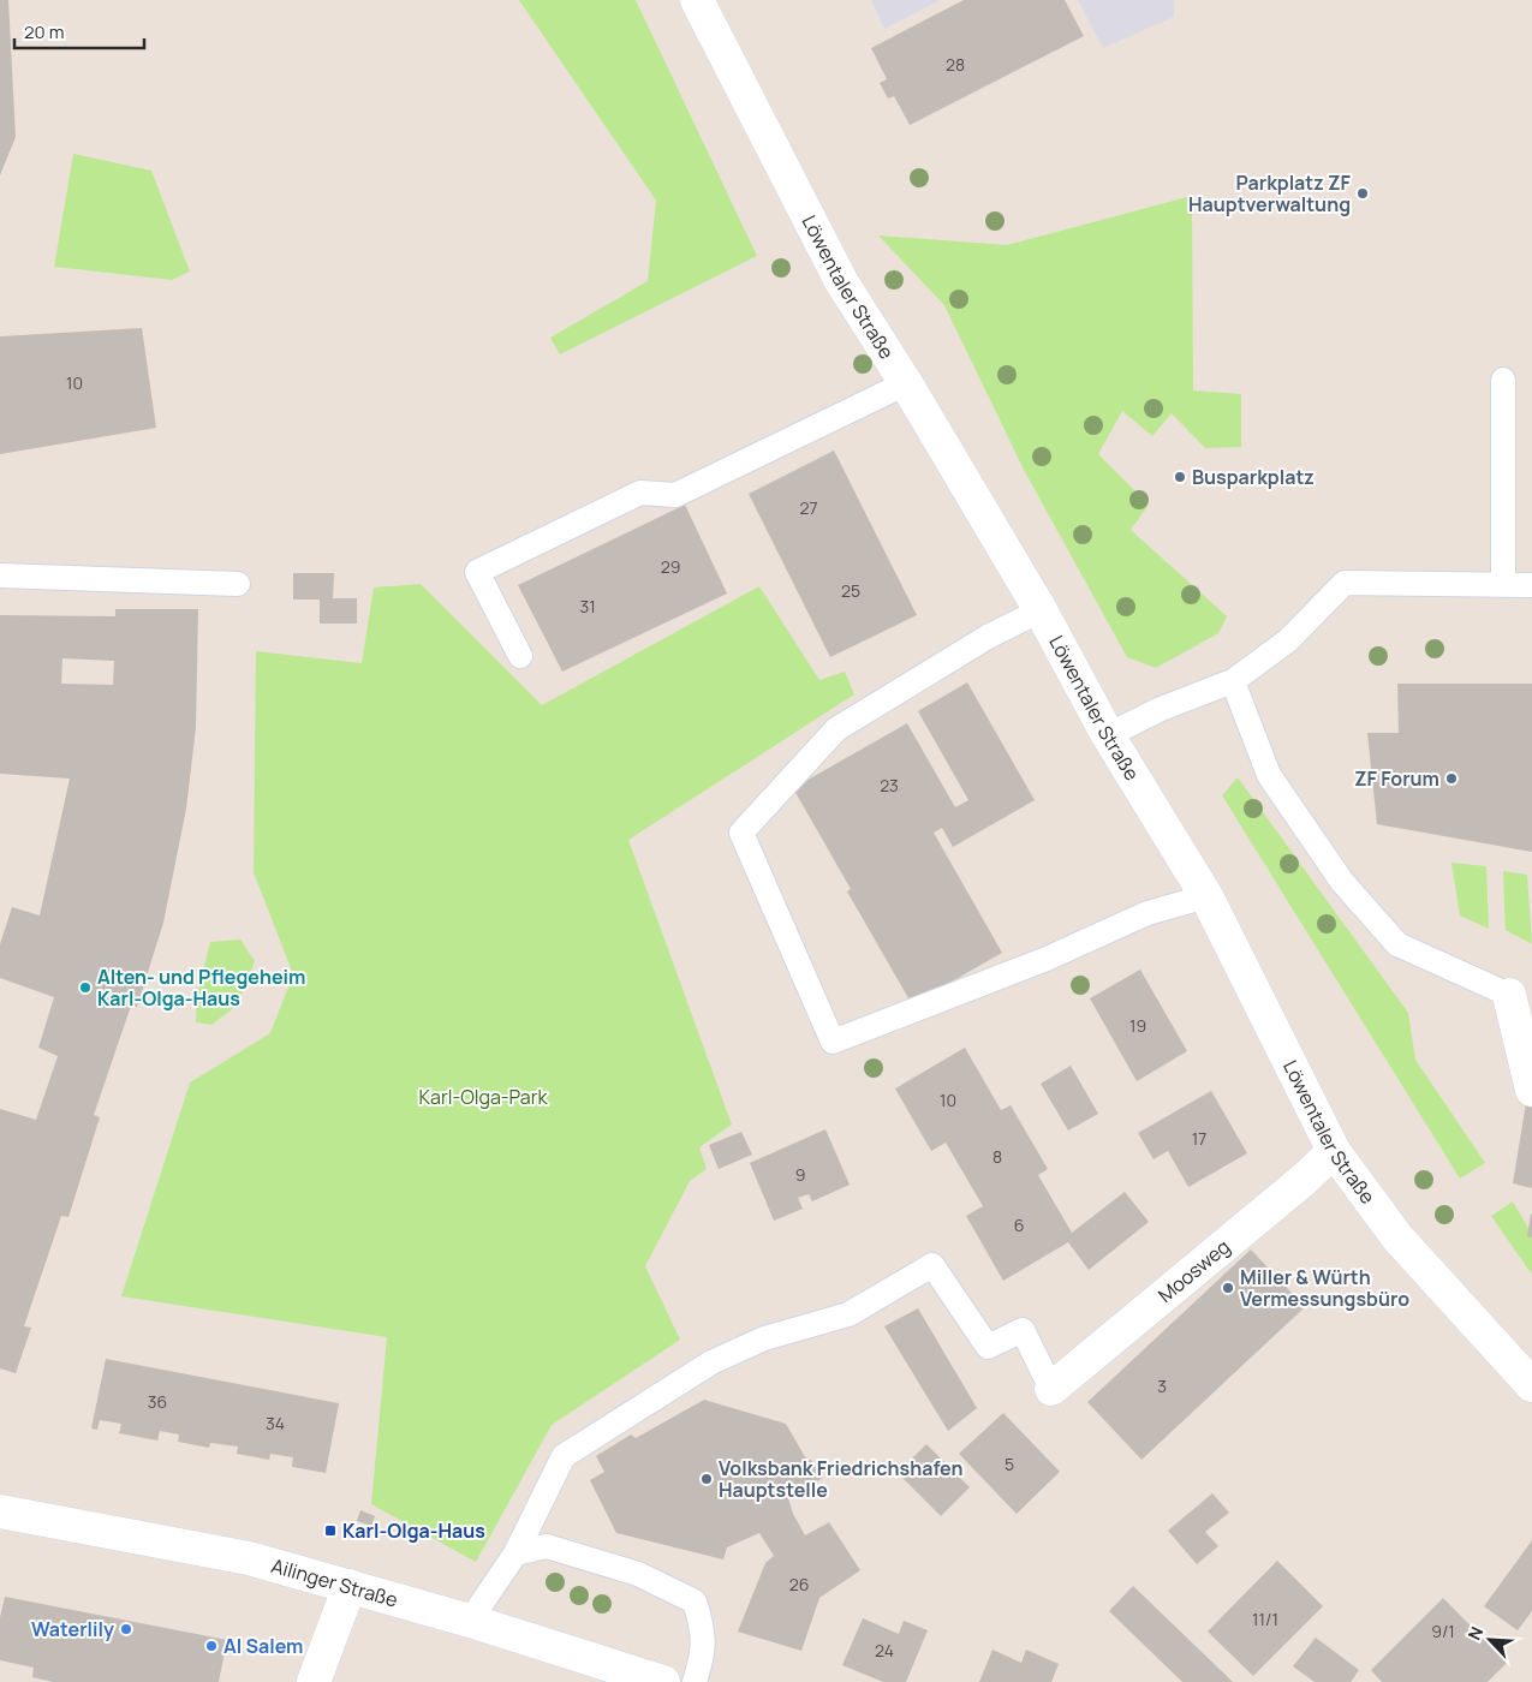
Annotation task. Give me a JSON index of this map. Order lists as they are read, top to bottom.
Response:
{
  "streets": {
    "street": ["Löwentaler Straße", "Moosweg", "Ailinger Straße"]
  },
  "crossings": [
    ["Löwentaler Straße", "Moosweg"]
  ],
  "parks": ["Karl-Olga-Park"],
  "places": {
    "other": [
      "Parkplatz ZF Hauptverwaltung",
      "Busparkplatz",
      "ZF Forum",
      "Alten- und Pflegeheim Karl-Olga-Haus",
      "Miller & Würth Vermessungsbüro",
      "Volksbank Friedrichshafen Hauptstelle",
      "Waterlily",
      "Al Salem"
    ],
    "transit": ["Karl-Olga-Haus"]
  },
  "house_numbers": [
    "28",
    "10",
    "27",
    "29",
    "25",
    "31",
    "23",
    "19",
    "10",
    "17",
    "8",
    "9",
    "6",
    "3",
    "36",
    "34",
    "5",
    "26",
    "11/1",
    "9/1",
    "24"
  ],
  "scale_bar": "20 m",
  "north": "top left"
}
